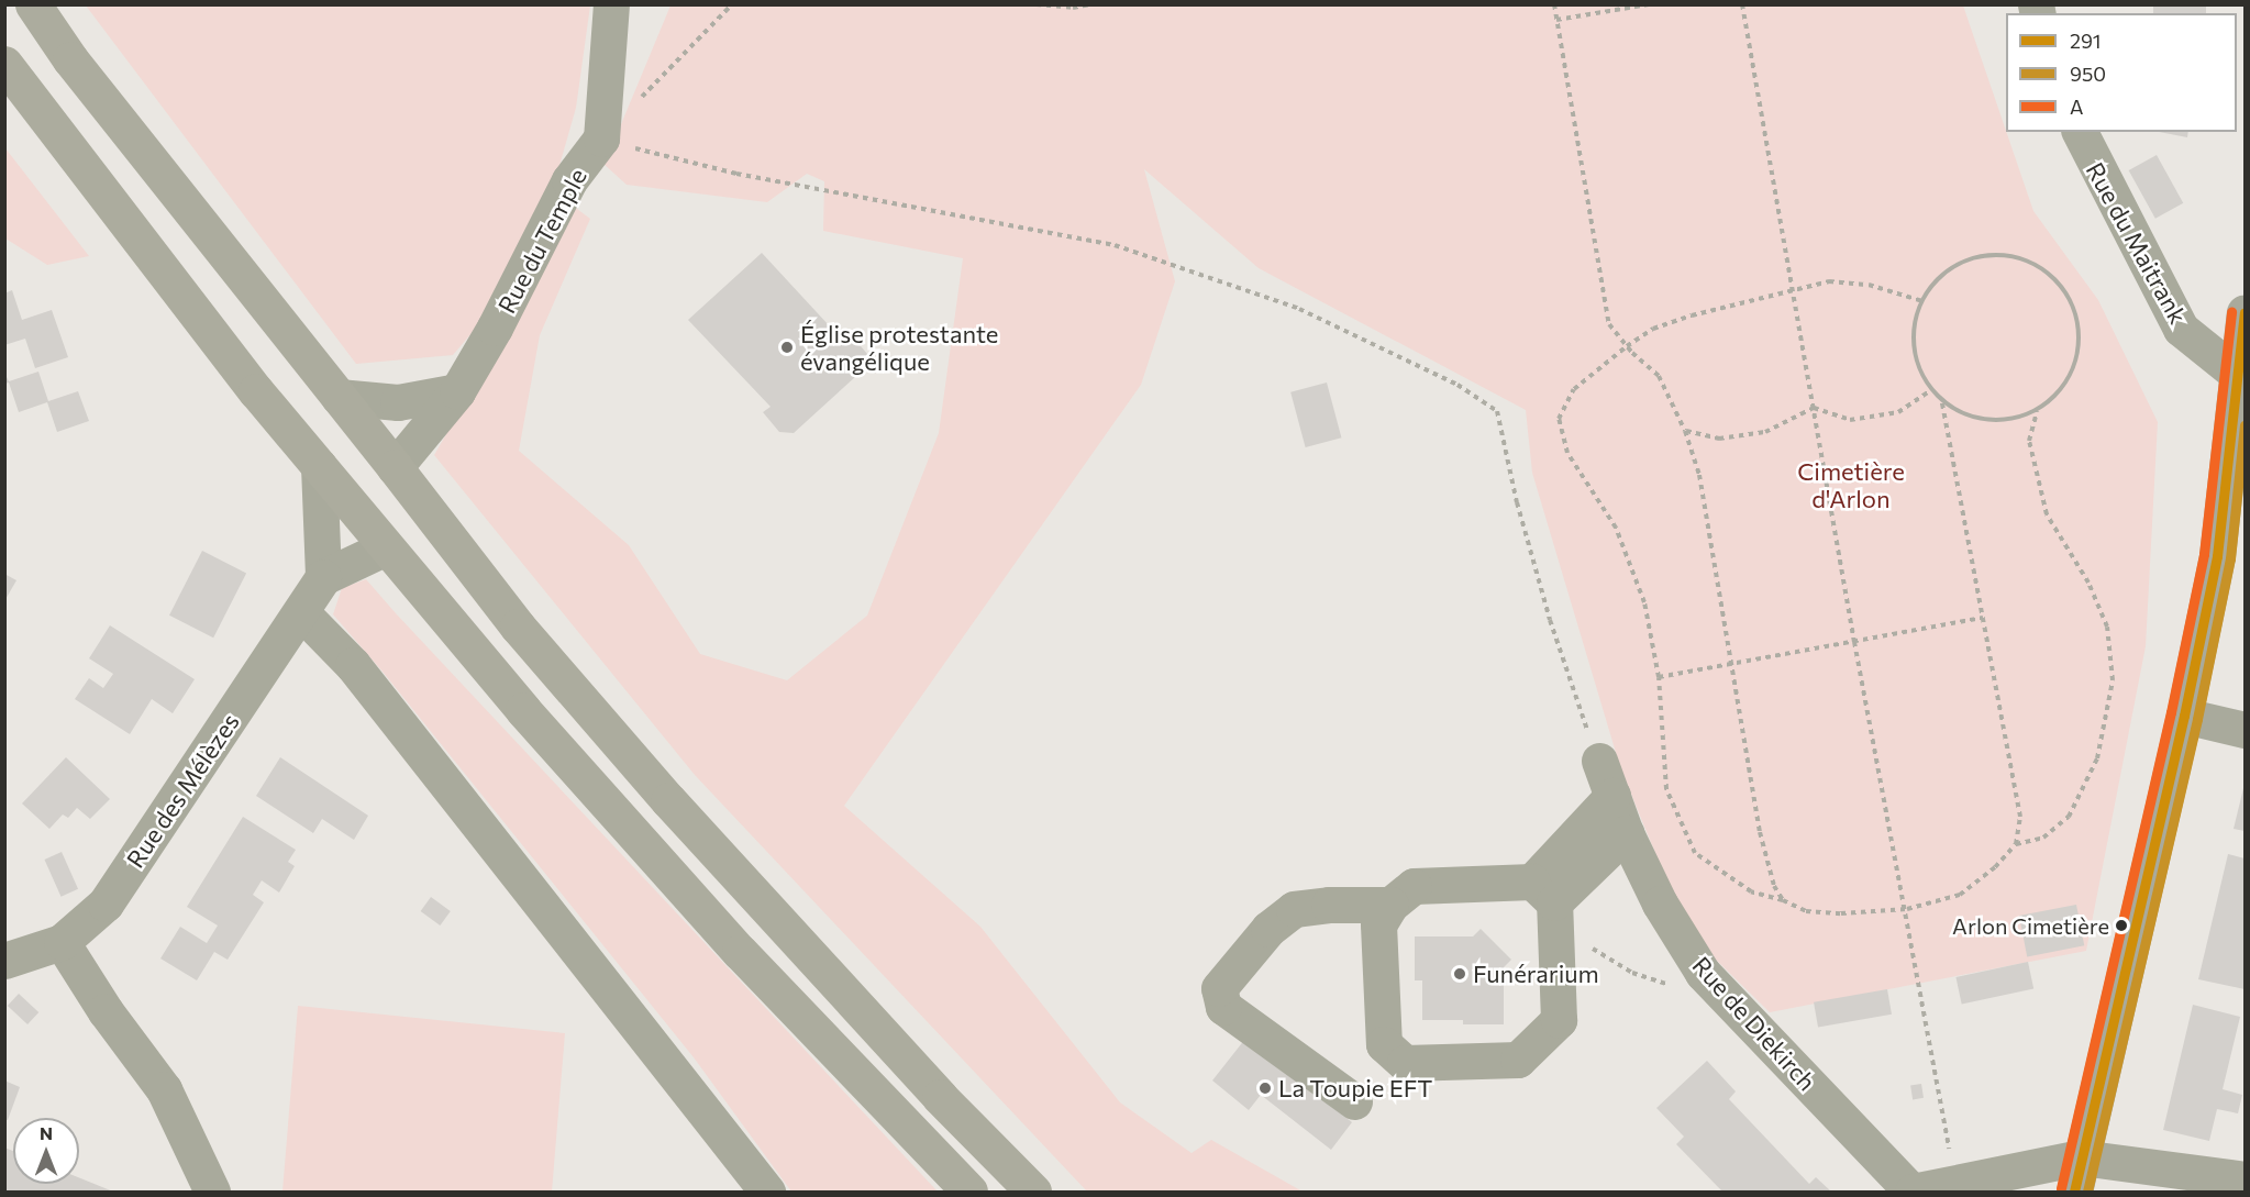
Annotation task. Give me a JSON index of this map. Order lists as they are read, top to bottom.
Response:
{
  "streets": {
    "street": [
      "Rue du Temple",
      "Rue du Maitrank",
      "Rue des Mélèzes",
      "Rue de Diekirch"
    ]
  },
  "parks": ["Cimetière d'Arlon"],
  "places": [
    "Église protestante évangélique",
    "Arlon Cimetière",
    "Funérarium",
    "La Toupie EFT"
  ],
  "lines": ["transit line A", "transit line 291", "transit line 950"],
  "legend": ["291", "950", "A"],
  "north": "top"
}
